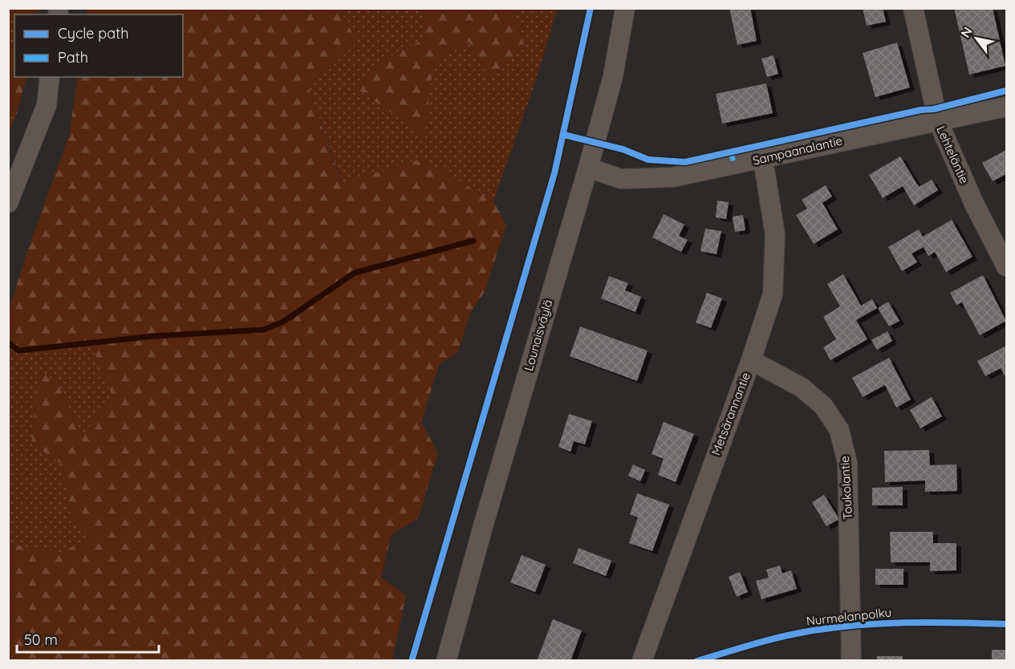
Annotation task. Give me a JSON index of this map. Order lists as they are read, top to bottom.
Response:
{
  "streets": {
    "street": [
      "Sampaanalantie",
      "Lehteläntie",
      "Lounaisväylä",
      "Metsärannantie",
      "Toukolantie"
    ],
    "cycle path": ["Nurmelanpolku"]
  },
  "crossings": [
    ["Sampaanalantie", "Lehteläntie"],
    ["Sampaanalantie", "Lounaisväylä"],
    ["Sampaanalantie", "Metsärannantie"],
    ["Metsärannantie", "Toukolantie"]
  ],
  "legend": ["Cycle path", "Path"],
  "scale_bar": "50 m",
  "north": "top left"
}
